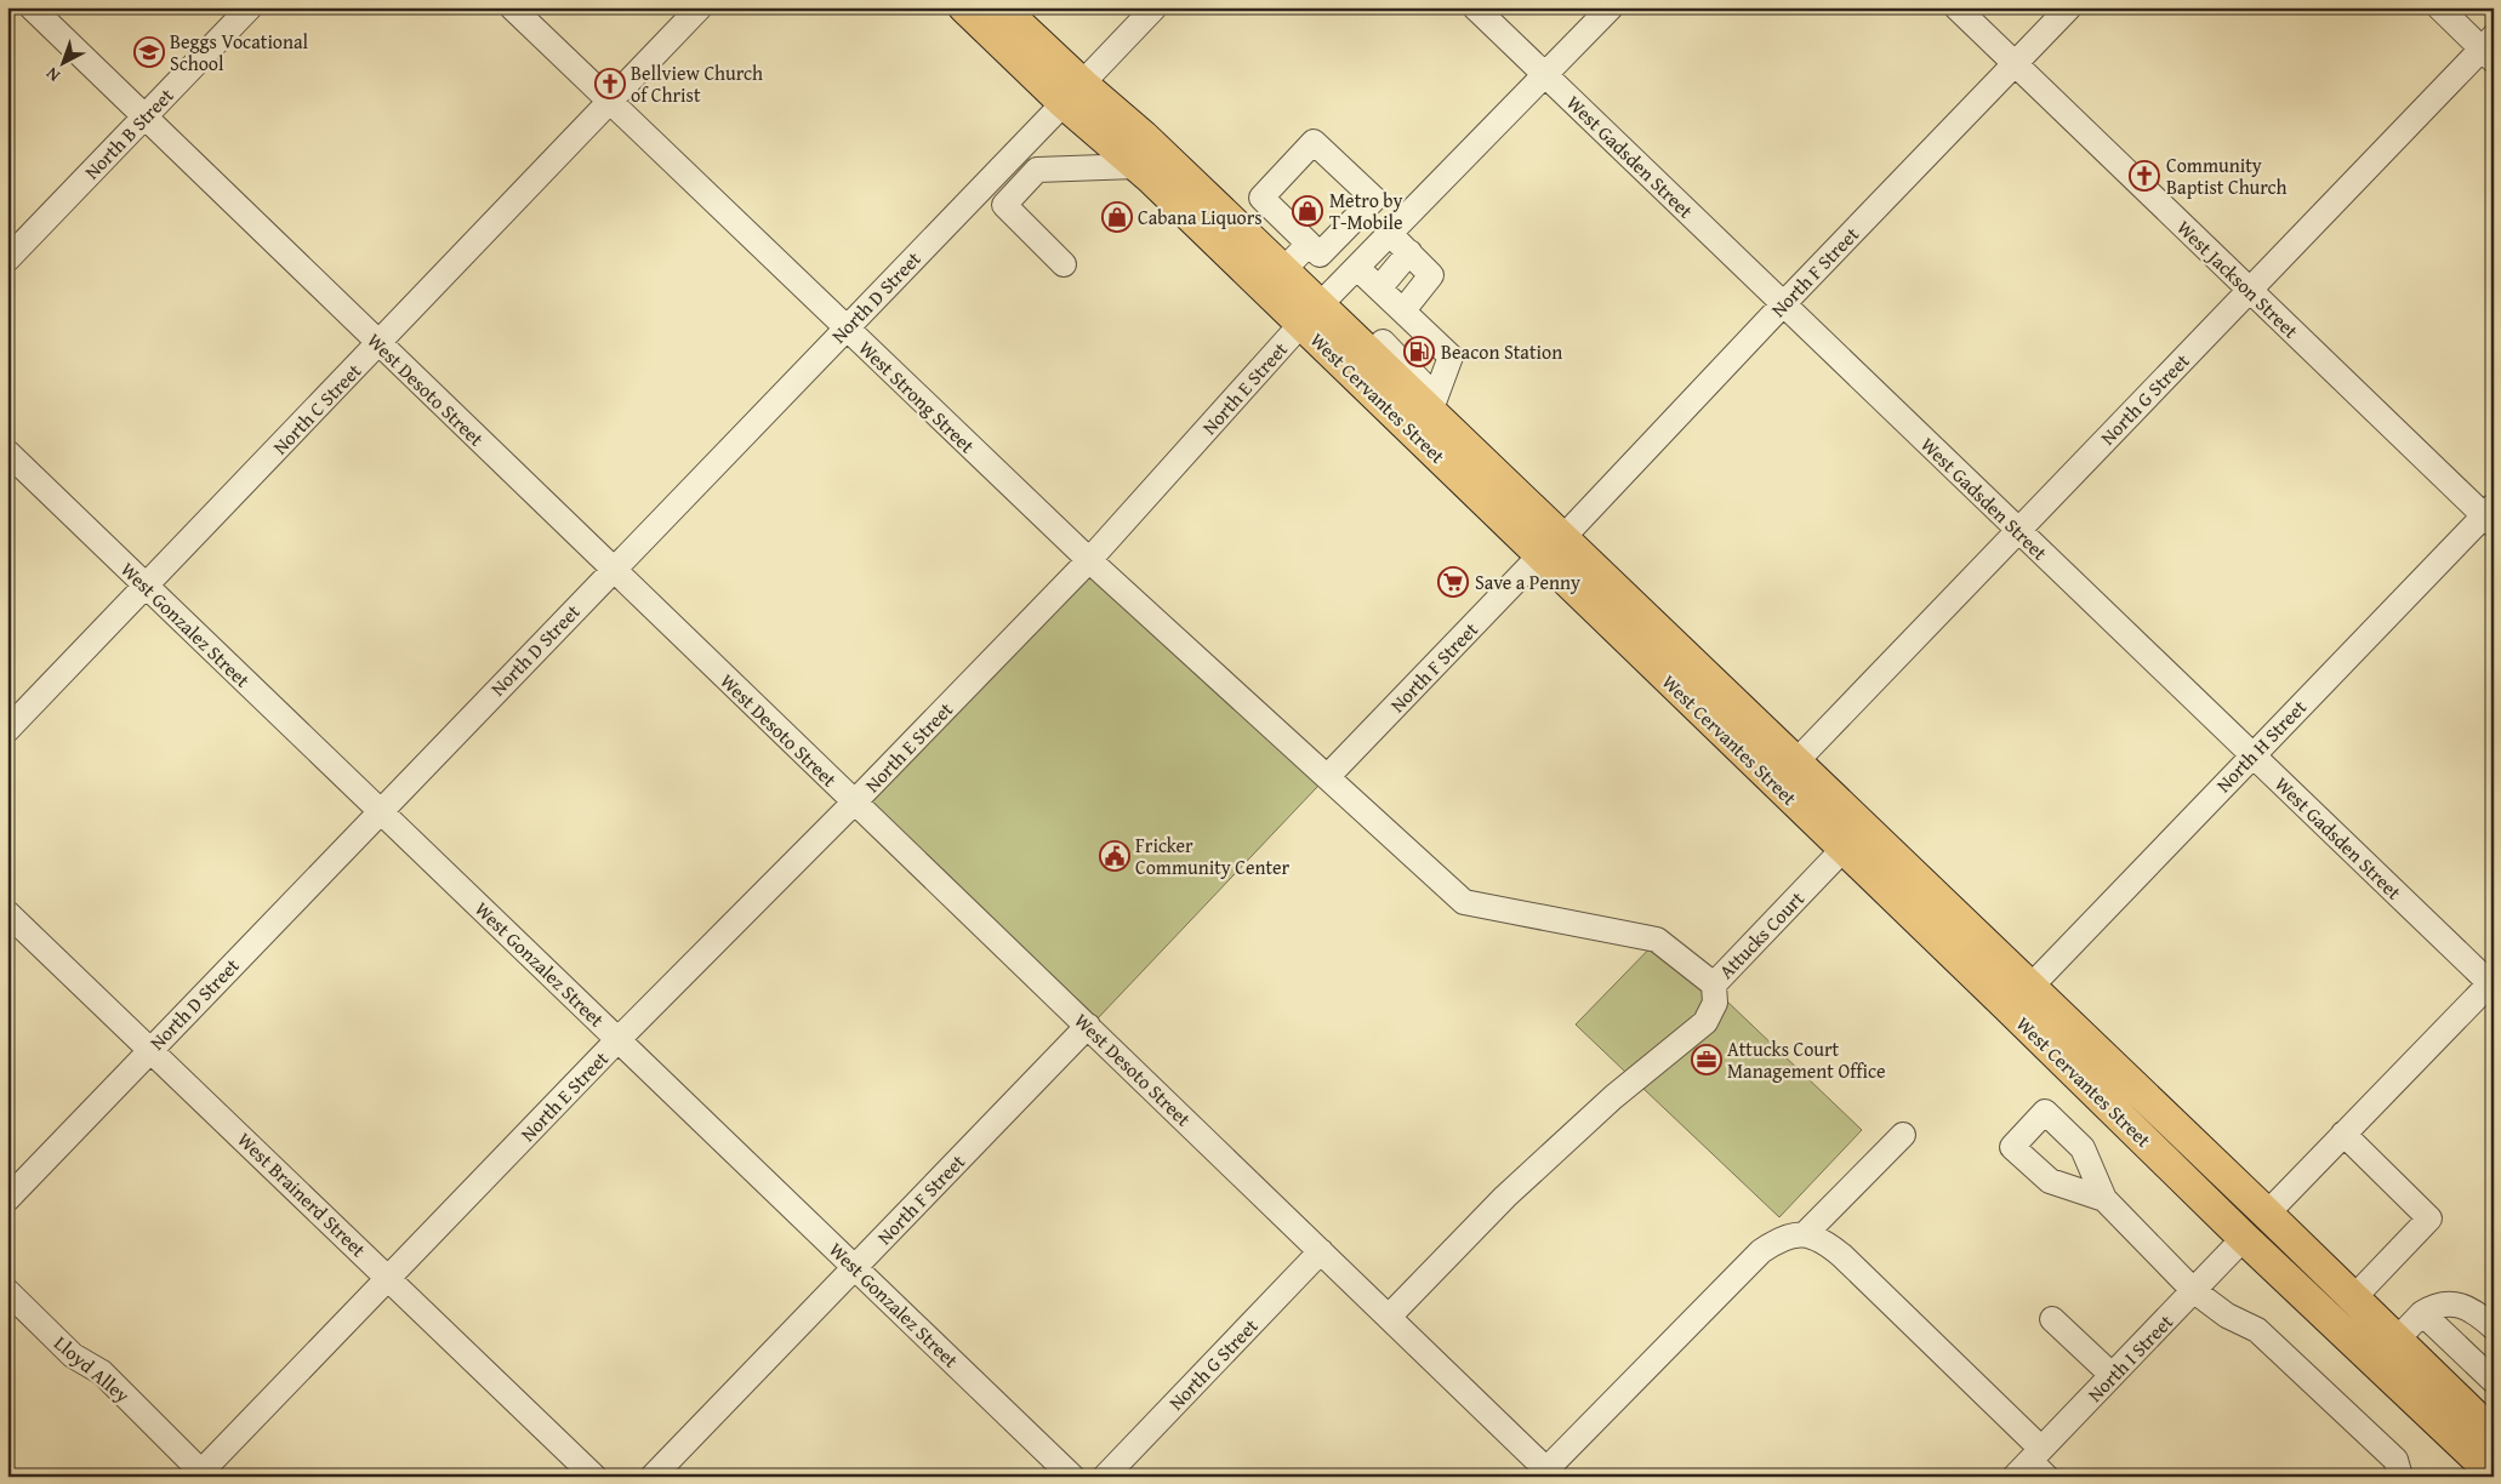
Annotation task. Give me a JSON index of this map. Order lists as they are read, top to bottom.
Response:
{
  "streets": {
    "main road": ["West Cervantes Street"],
    "street": [
      "North B Street",
      "West Gadsden Street",
      "North F Street",
      "West Jackson Street",
      "North D Street",
      "North E Street",
      "West Desoto Street",
      "West Strong Street",
      "North G Street",
      "North C Street",
      "West Gonzalez Street",
      "North H Street",
      "Attucks Court",
      "West Brainerd Street",
      "North I Street",
      "Lloyd Alley"
    ]
  },
  "crossings": [
    ["North B Street", "West Desoto Street"],
    ["West Gadsden Street", "North F Street"],
    ["West Gadsden Street", "North E Street"],
    ["West Gadsden Street", "North G Street"],
    ["West Gadsden Street", "North H Street"],
    ["North F Street", "West Jackson Street"],
    ["North F Street", "West Desoto Street"],
    ["North F Street", "West Strong Street"],
    ["North F Street", "West Cervantes Street"],
    ["North F Street", "West Gonzalez Street"],
    ["West Jackson Street", "North G Street"],
    ["West Jackson Street", "North H Street"],
    ["North D Street", "West Desoto Street"],
    ["North D Street", "West Strong Street"],
    ["North D Street", "West Cervantes Street"],
    ["North D Street", "West Gonzalez Street"],
    ["North D Street", "West Brainerd Street"],
    ["North E Street", "West Desoto Street"],
    ["North E Street", "West Strong Street"],
    ["North E Street", "West Cervantes Street"],
    ["North E Street", "West Gonzalez Street"],
    ["North E Street", "West Brainerd Street"],
    ["North E Street", "Lloyd Alley"],
    ["West Desoto Street", "North G Street"],
    ["West Desoto Street", "North C Street"],
    ["West Desoto Street", "Attucks Court"],
    ["West Strong Street", "North C Street"],
    ["West Strong Street", "Attucks Court"],
    ["West Cervantes Street", "North G Street"],
    ["West Cervantes Street", "North H Street"],
    ["West Cervantes Street", "Attucks Court"],
    ["West Cervantes Street", "North I Street"],
    ["North C Street", "West Gonzalez Street"]
  ],
  "places": {
    "school or university": ["Beggs Vocational School"],
    "church": ["Bellview Church of Christ", "Community Baptist Church"],
    "shop": ["Metro by T-Mobile", "Cabana Liquors"],
    "fuel station": ["Beacon Station"],
    "supermarket": ["Save a Penny"],
    "public building": ["Fricker Community Center"],
    "office": ["Attucks Court Management Office"]
  },
  "north": "bottom left"
}
